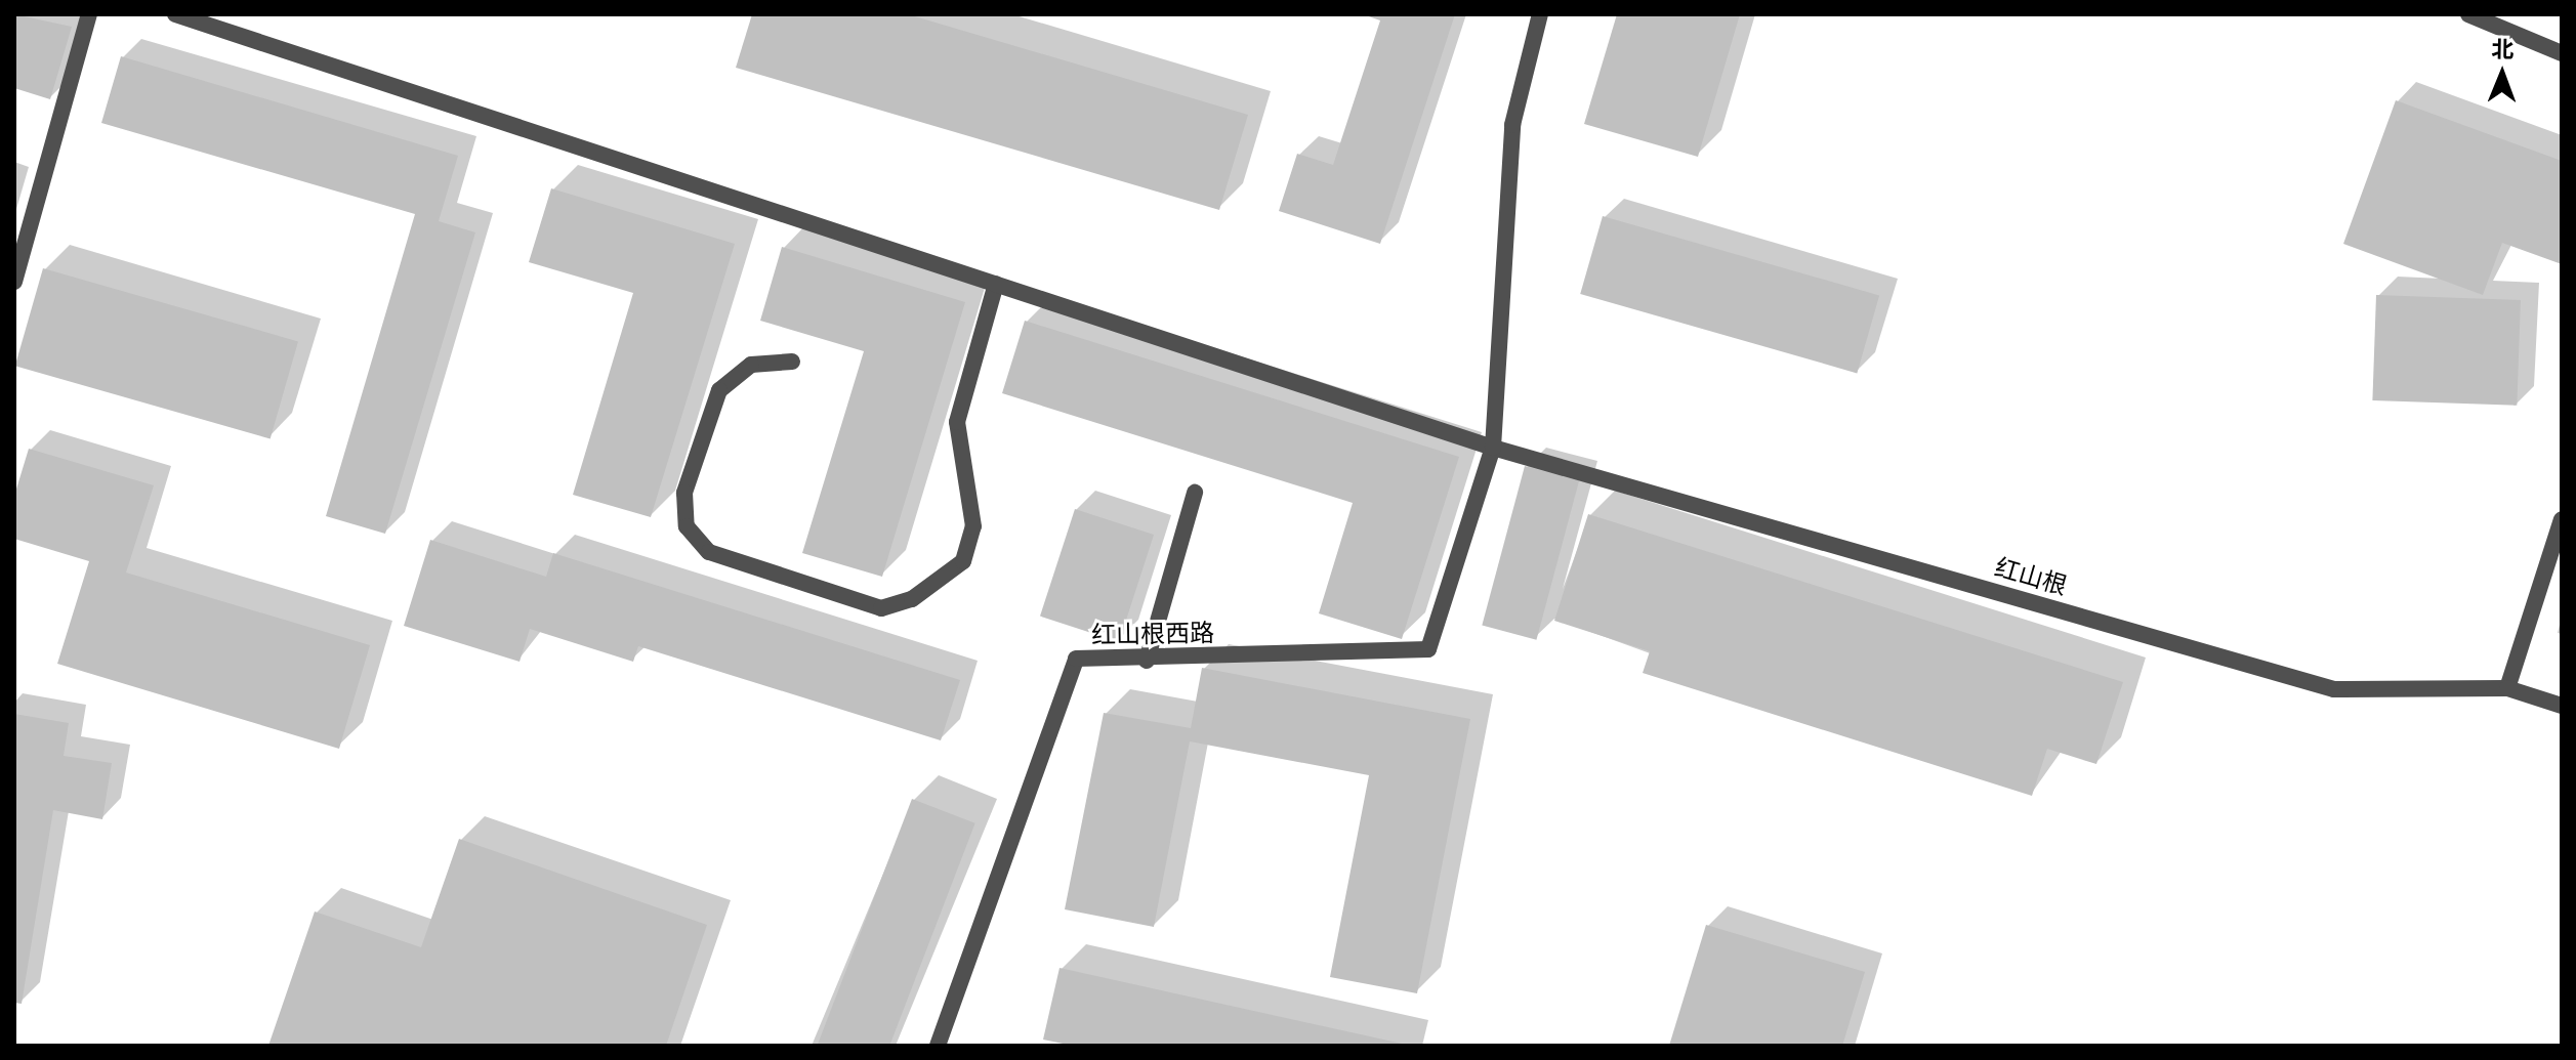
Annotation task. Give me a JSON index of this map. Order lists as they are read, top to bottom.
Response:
{
  "streets": {
    "street": ["红山根", "红山根西路"]
  },
  "crossings": [
    ["红山根", "红山根西路"]
  ],
  "north": "top"
}
